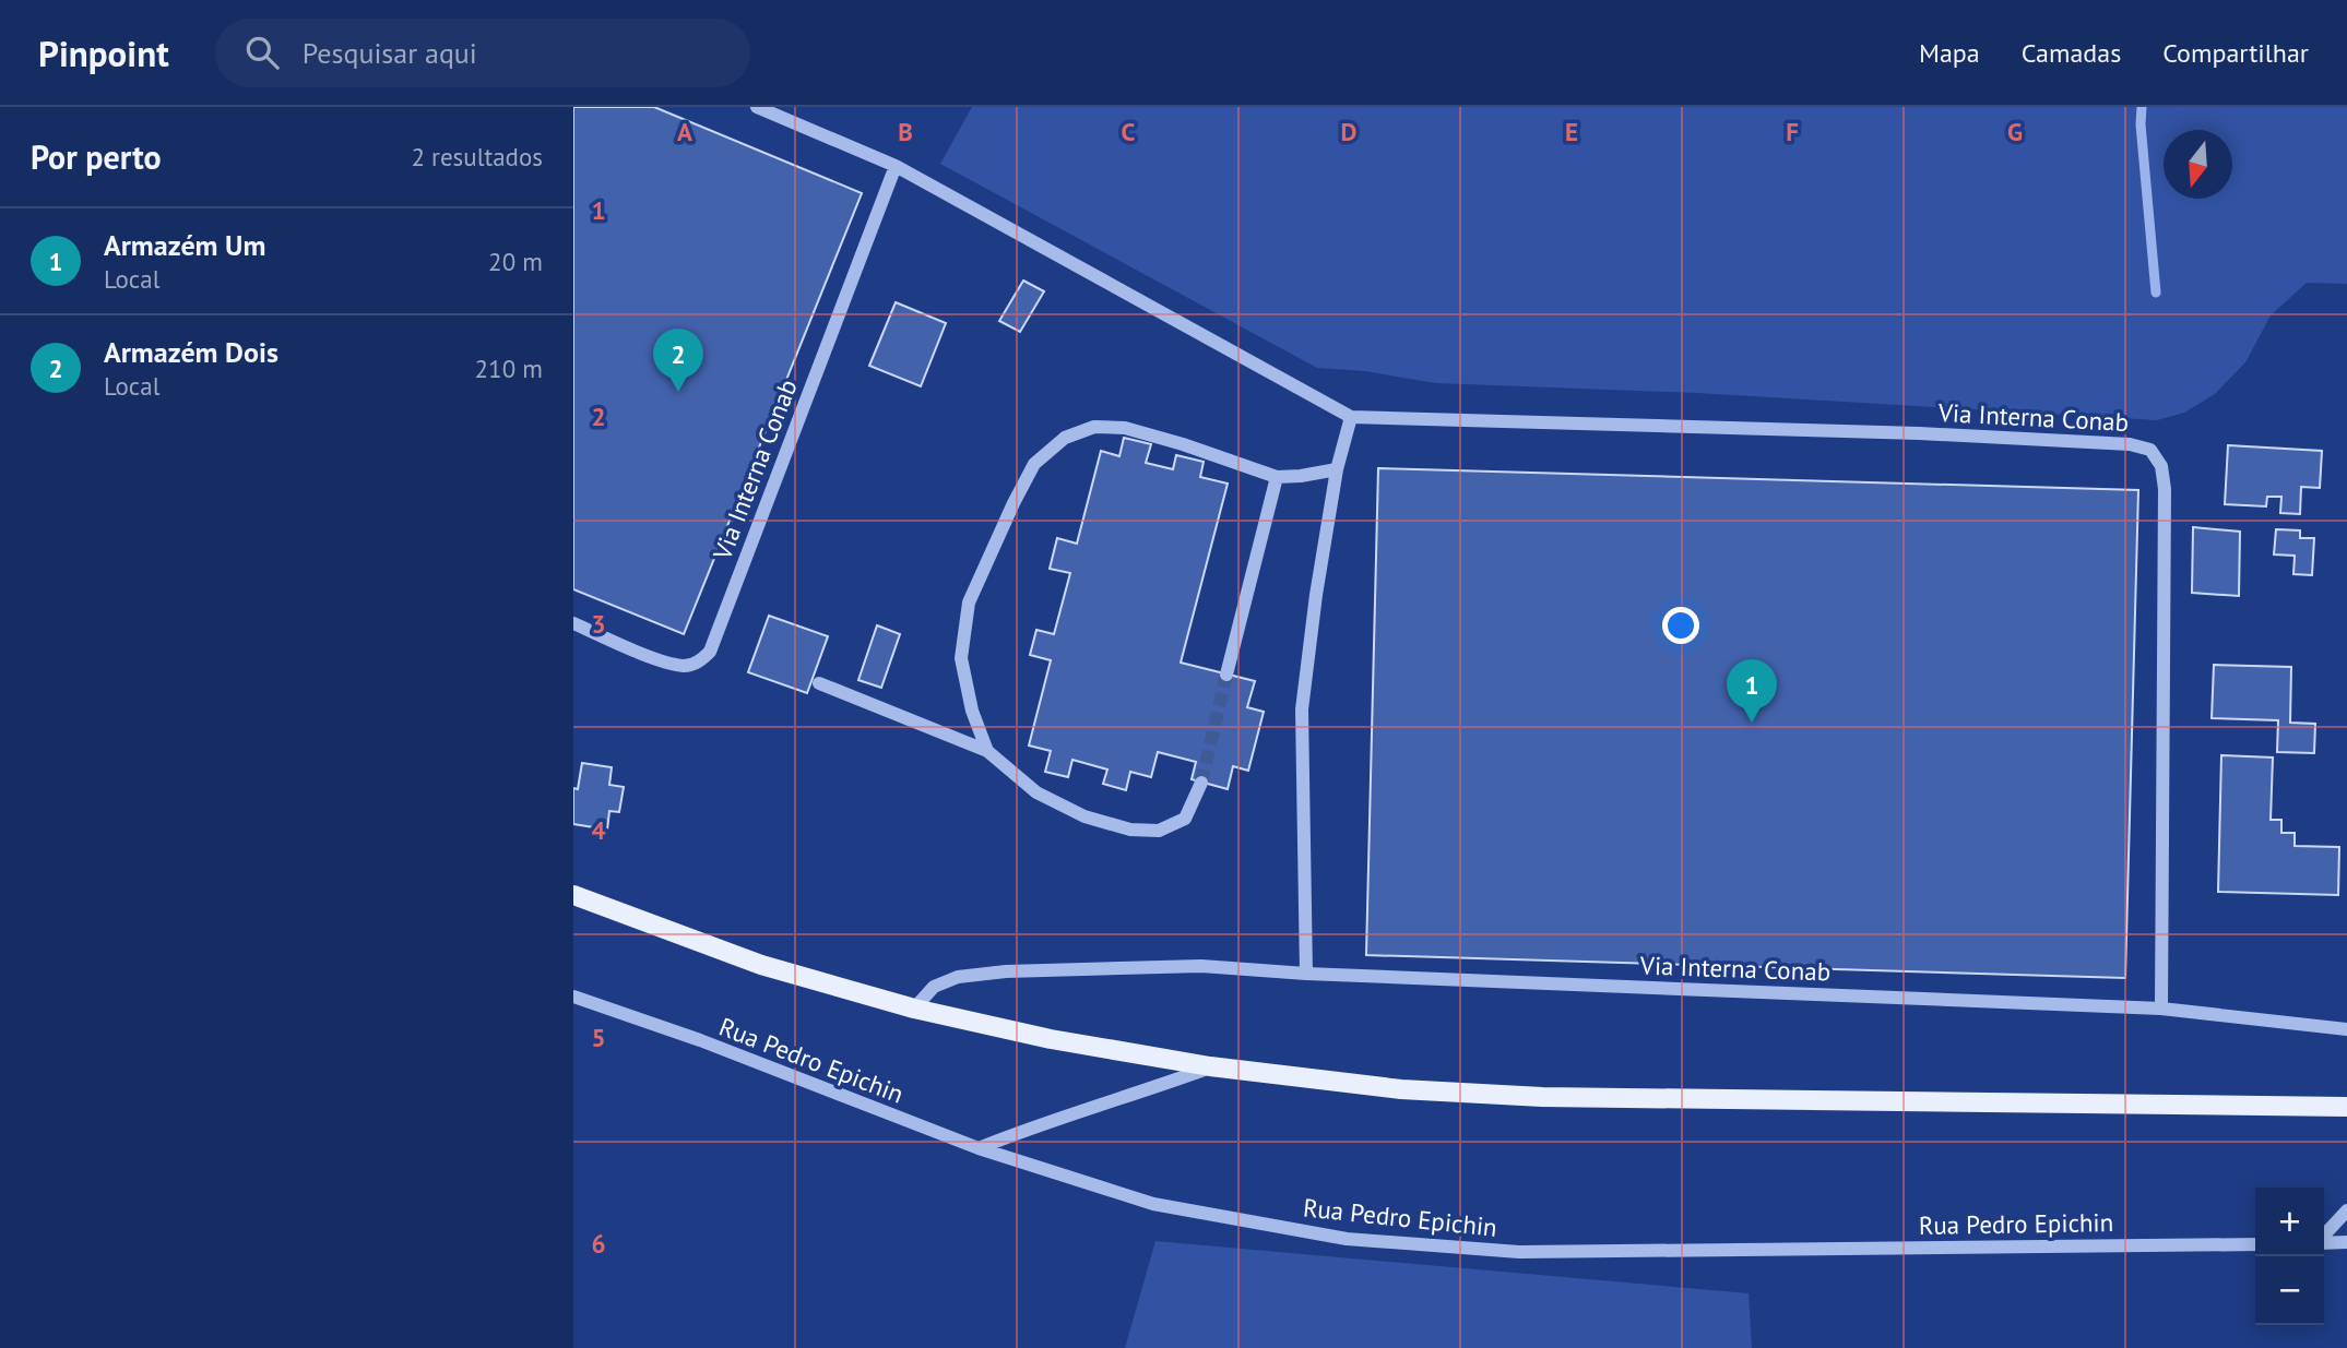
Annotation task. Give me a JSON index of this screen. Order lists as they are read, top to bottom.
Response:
{
  "streets": {
    "street": ["Via Interna Conab", "Rua Pedro Epichin"]
  },
  "north": "bottom",
  "page": {
    "header": "Pinpoint",
    "search": "Pesquisar aqui",
    "nav": ["Mapa", "Camadas", "Compartilhar"],
    "heading": ["Por perto", "2 resultados"],
    "list": [
      {
        "mark": "1",
        "name": "Armazém Um",
        "note": "Local",
        "value": "20 m"
      },
      {
        "mark": "2",
        "name": "Armazém Dois",
        "note": "Local",
        "value": "210 m"
      }
    ],
    "pins": ["2", "1"],
    "map_buttons": ["+", "−"]
  },
  "grid": {
    "columns": [
      "A",
      "B",
      "C",
      "D",
      "E",
      "F",
      "G"
    ],
    "rows": [
      "1",
      "2",
      "3",
      "4",
      "5",
      "6"
    ]
  }
}
